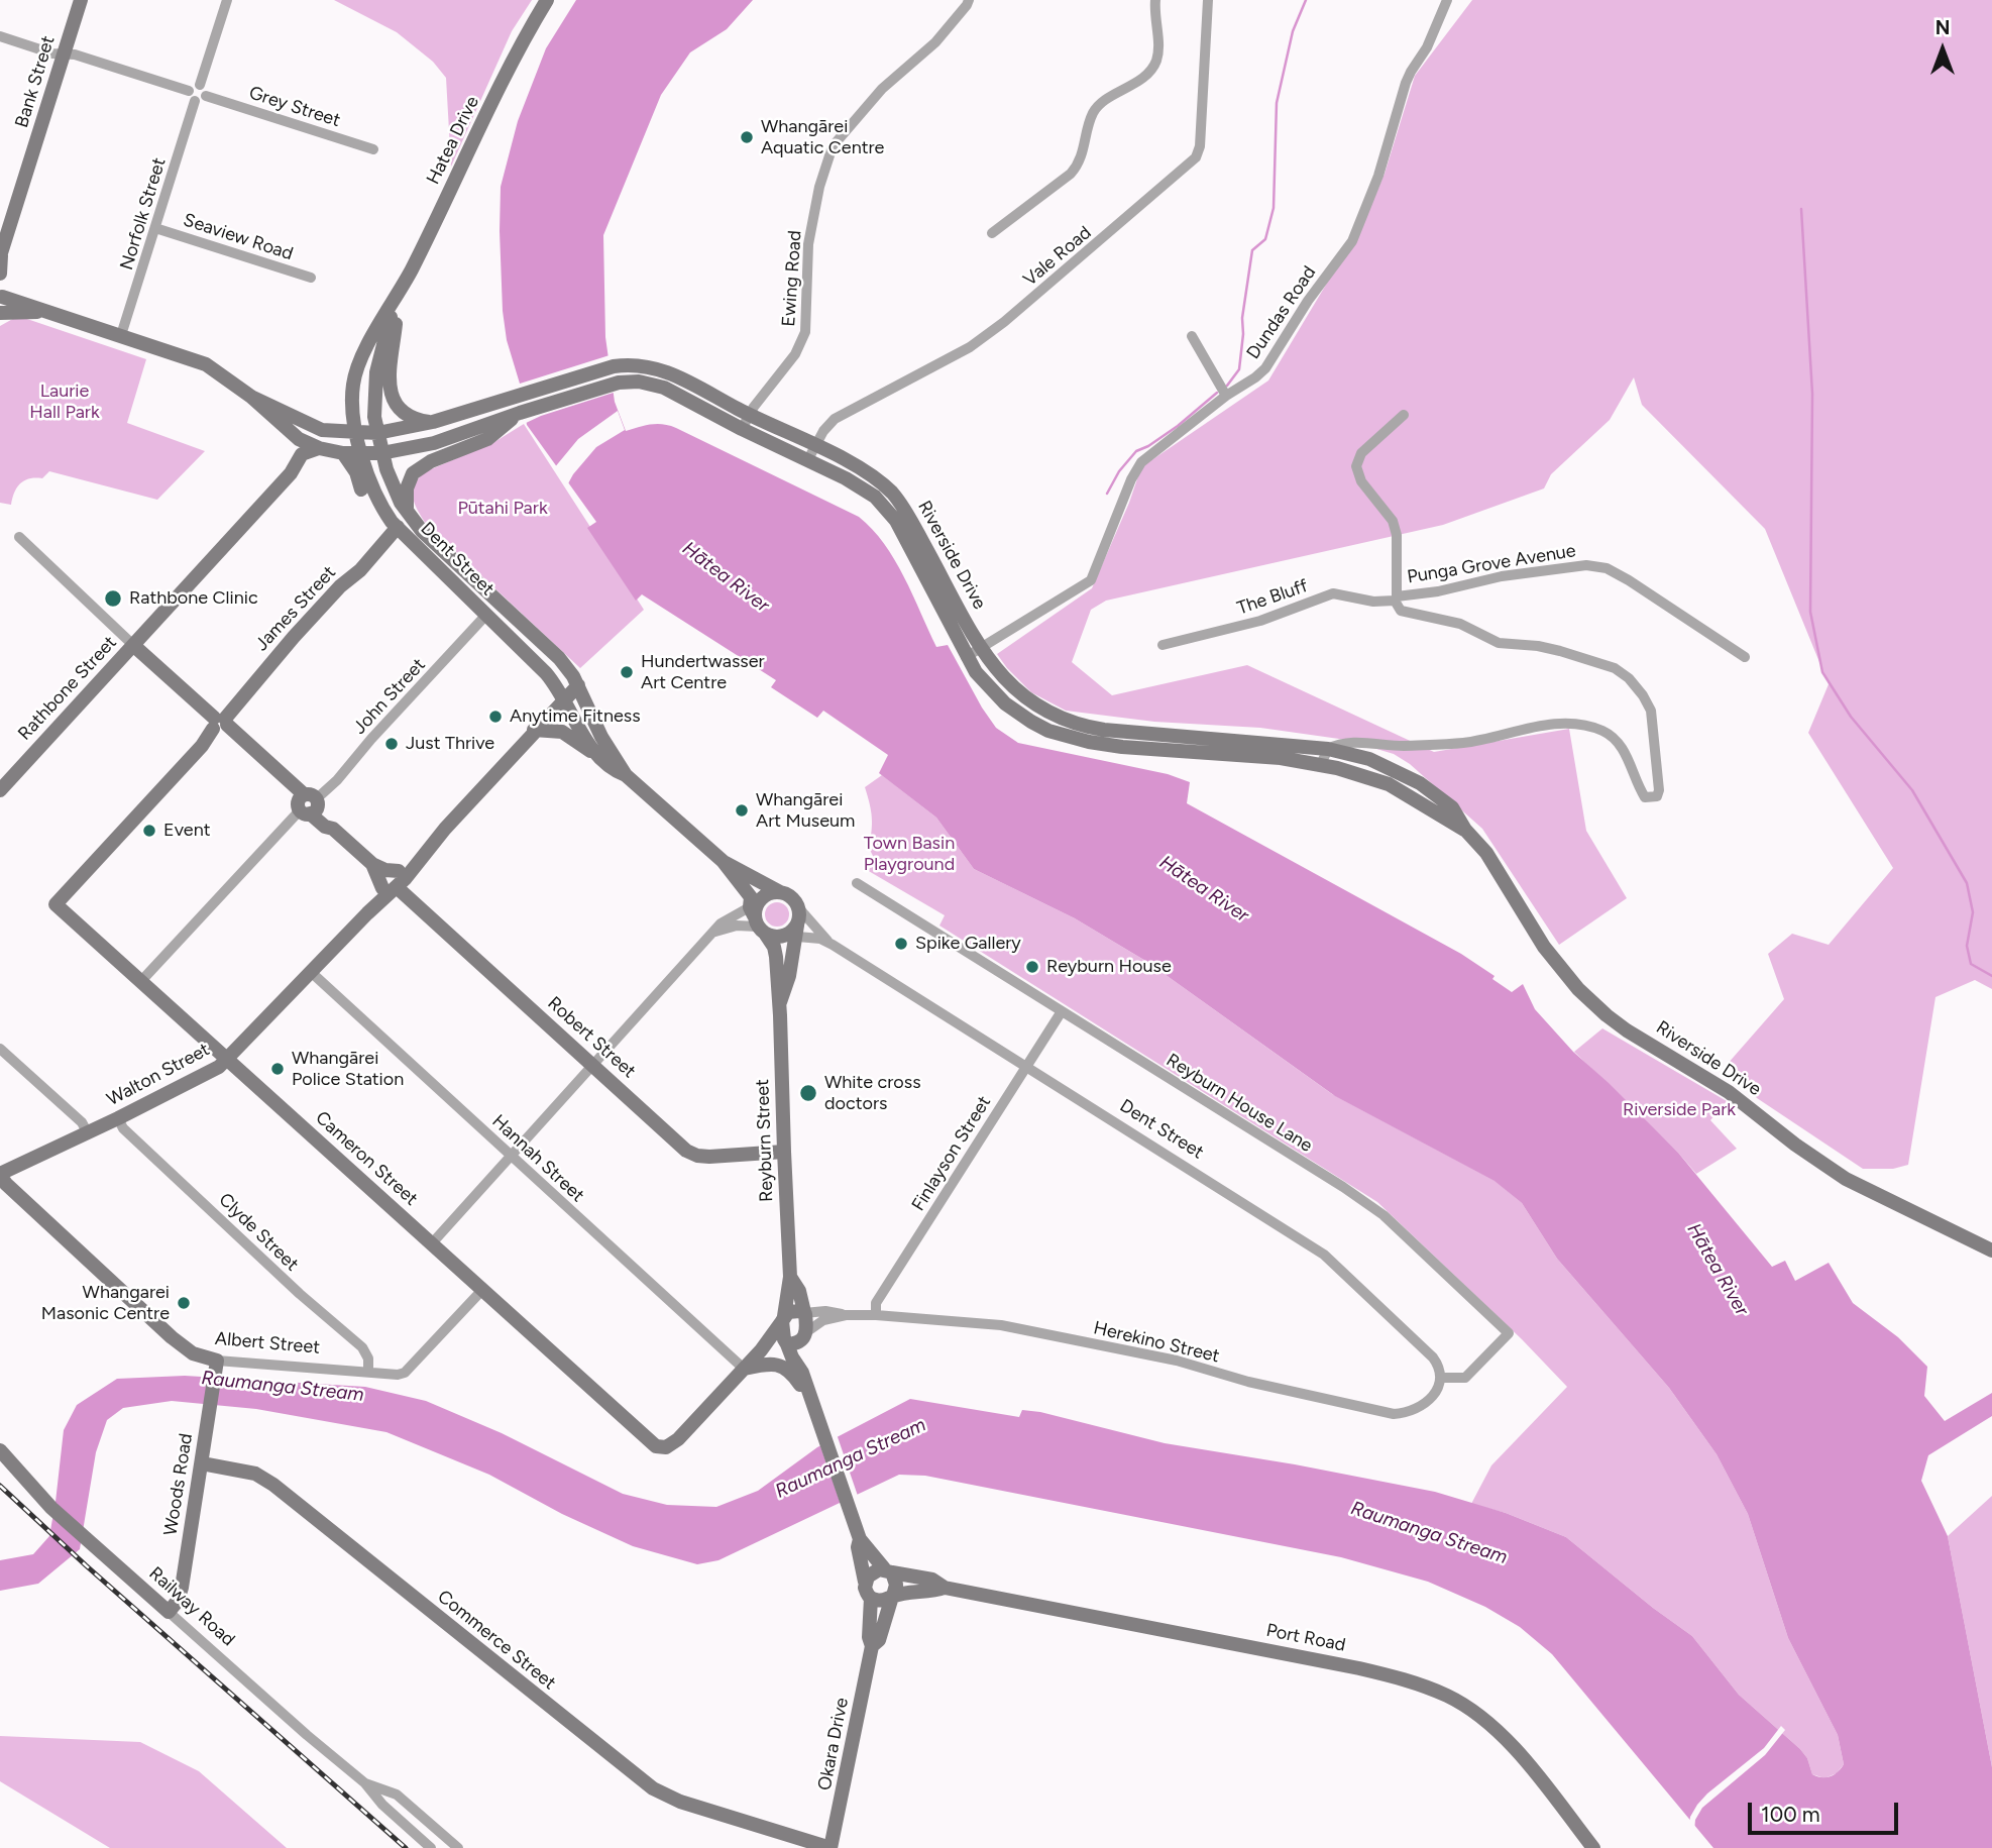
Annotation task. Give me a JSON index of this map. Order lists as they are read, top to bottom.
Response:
{
  "streets": {
    "main road": [
      "Bank Street",
      "Hatea Drive",
      "Riverside Drive",
      "Dent Street",
      "James Street",
      "Rathbone Street",
      "Robert Street",
      "Walton Street",
      "Reyburn Street",
      "Cameron Street",
      "Albert Street",
      "Woods Road",
      "Railway Road",
      "Port Road",
      "Commerce Street",
      "Okara Drive"
    ],
    "street": [
      "Grey Street",
      "Norfolk Street",
      "Seaview Road",
      "Vale Road",
      "Ewing Road",
      "Dundas Road",
      "Punga Grove Avenue",
      "The Bluff",
      "John Street",
      "Reyburn House Lane",
      "Finlayson Street",
      "Hannah Street",
      "Clyde Street",
      "Herekino Street"
    ]
  },
  "crossings": [
    ["Grey Street", "Norfolk Street"],
    ["Hatea Drive", "Riverside Drive"],
    ["Hatea Drive", "Dent Street"],
    ["Norfolk Street", "Seaview Road"],
    ["Vale Road", "Riverside Drive"],
    ["Ewing Road", "Riverside Drive"],
    ["Dundas Road", "Riverside Drive"],
    ["Riverside Drive", "Dent Street"],
    ["Riverside Drive", "Punga Grove Avenue"],
    ["Dent Street", "James Street"],
    ["Dent Street", "John Street"],
    ["Dent Street", "Walton Street"],
    ["Dent Street", "Reyburn House Lane"],
    ["Dent Street", "Reyburn Street"],
    ["Dent Street", "Finlayson Street"],
    ["Dent Street", "Herekino Street"],
    ["Punga Grove Avenue", "The Bluff"],
    ["James Street", "Robert Street"],
    ["James Street", "Cameron Street"],
    ["Rathbone Street", "Robert Street"],
    ["John Street", "Robert Street"],
    ["John Street", "Cameron Street"],
    ["Robert Street", "Walton Street"],
    ["Robert Street", "Reyburn Street"],
    ["Walton Street", "Cameron Street"],
    ["Walton Street", "Hannah Street"],
    ["Walton Street", "Clyde Street"],
    ["Walton Street", "Albert Street"],
    ["Reyburn House Lane", "Finlayson Street"],
    ["Reyburn House Lane", "Herekino Street"],
    ["Reyburn Street", "Herekino Street"],
    ["Finlayson Street", "Herekino Street"],
    ["Cameron Street", "Hannah Street"],
    ["Cameron Street", "Albert Street"],
    ["Clyde Street", "Albert Street"],
    ["Albert Street", "Woods Road"],
    ["Woods Road", "Railway Road"],
    ["Woods Road", "Commerce Street"],
    ["Port Road", "Okara Drive"],
    ["Commerce Street", "Okara Drive"]
  ],
  "water": ["Hātea River", "Raumanga Stream"],
  "parks": [
    "Laurie Hall Park",
    "Pūtahi Park",
    "Town Basin Playground",
    "Riverside Park"
  ],
  "places": [
    "Whangārei Aquatic Centre",
    "Rathbone Clinic",
    "Hundertwasser Art Centre",
    "Anytime Fitness",
    "Just Thrive",
    "Whangārei Art Museum",
    "Event",
    "Spike Gallery",
    "Reyburn House",
    "Whangārei Police Station",
    "White cross doctors",
    "Whangarei Masonic Centre"
  ],
  "scale_bar": "100 m",
  "north": "top"
}
